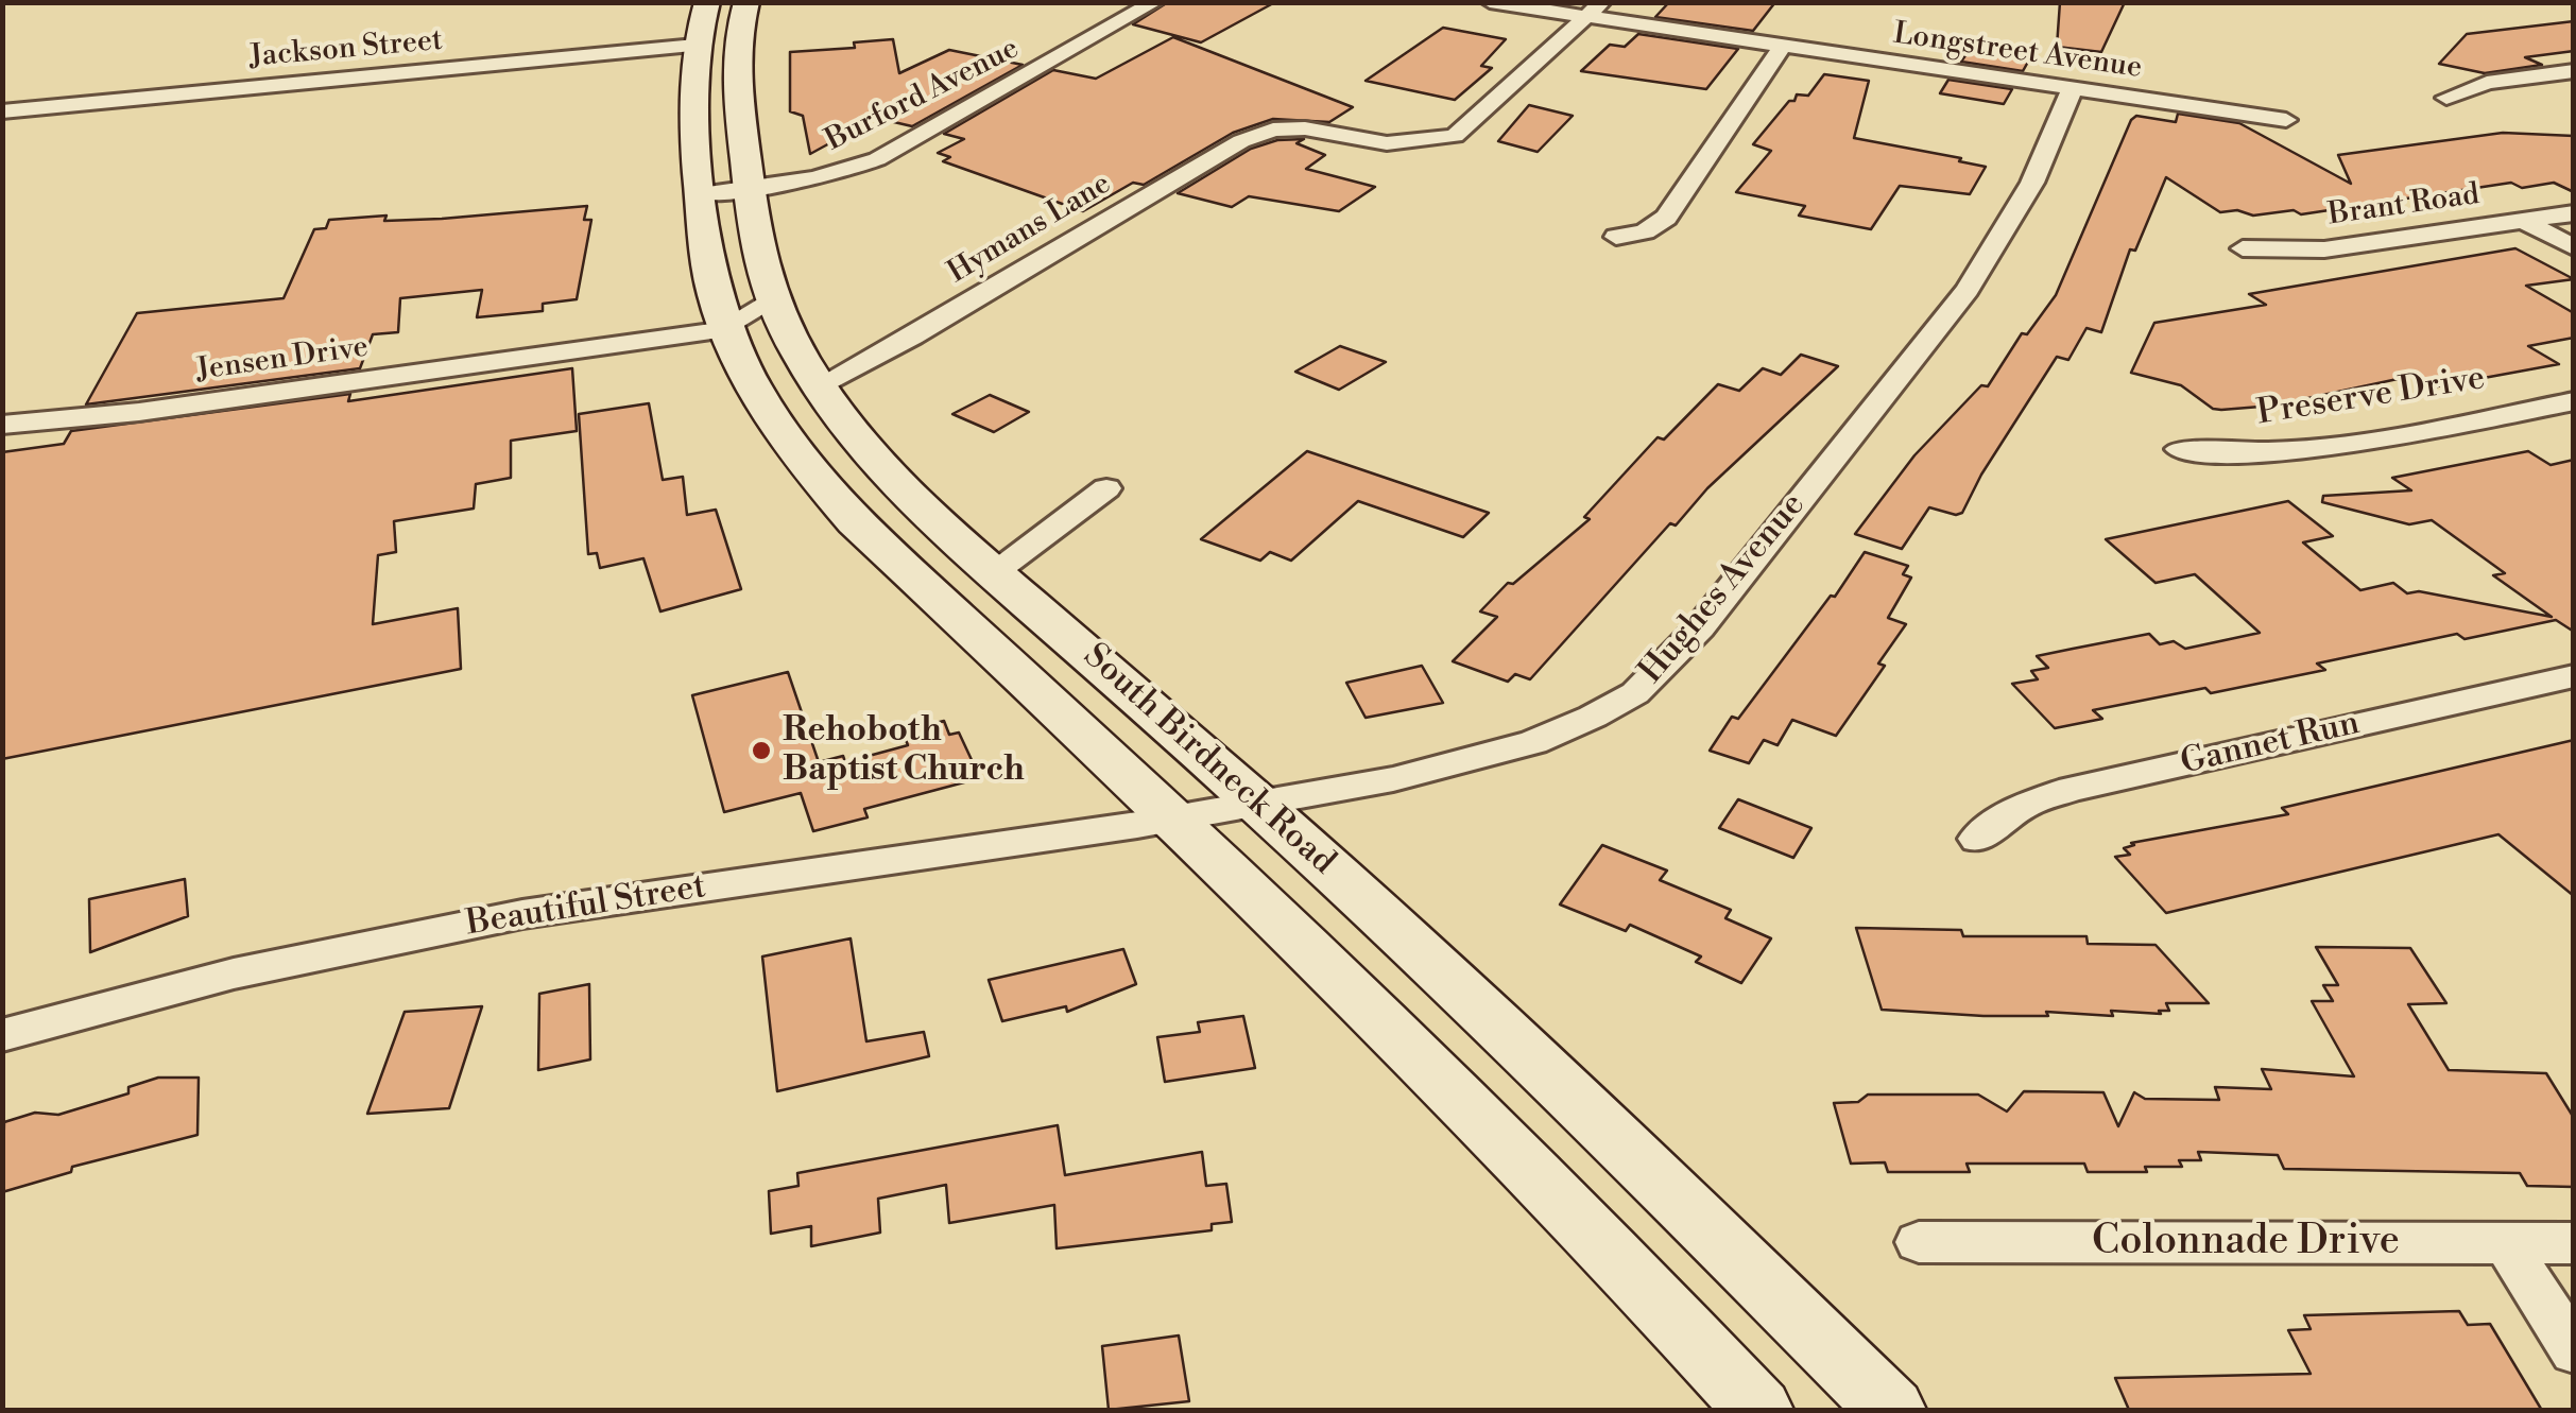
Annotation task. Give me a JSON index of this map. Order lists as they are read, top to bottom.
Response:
{
  "streets": {
    "main road": ["South Birdneck Road"],
    "street": [
      "Jackson Street",
      "Longstreet Avenue",
      "Burford Avenue",
      "Brant Road",
      "Hymans Lane",
      "Jensen Drive",
      "Preserve Drive",
      "Hughes Avenue",
      "Gannet Run",
      "Beautiful Street",
      "Colonnade Drive"
    ]
  },
  "crossings": [
    ["Jackson Street", "South Birdneck Road"],
    ["Longstreet Avenue", "Hymans Lane"],
    ["Longstreet Avenue", "Hughes Avenue"],
    ["Burford Avenue", "South Birdneck Road"],
    ["Hymans Lane", "South Birdneck Road"],
    ["Jensen Drive", "South Birdneck Road"],
    ["Hughes Avenue", "South Birdneck Road"],
    ["Hughes Avenue", "Beautiful Street"],
    ["South Birdneck Road", "Beautiful Street"]
  ],
  "places": ["Rehoboth Baptist Church"]
}
